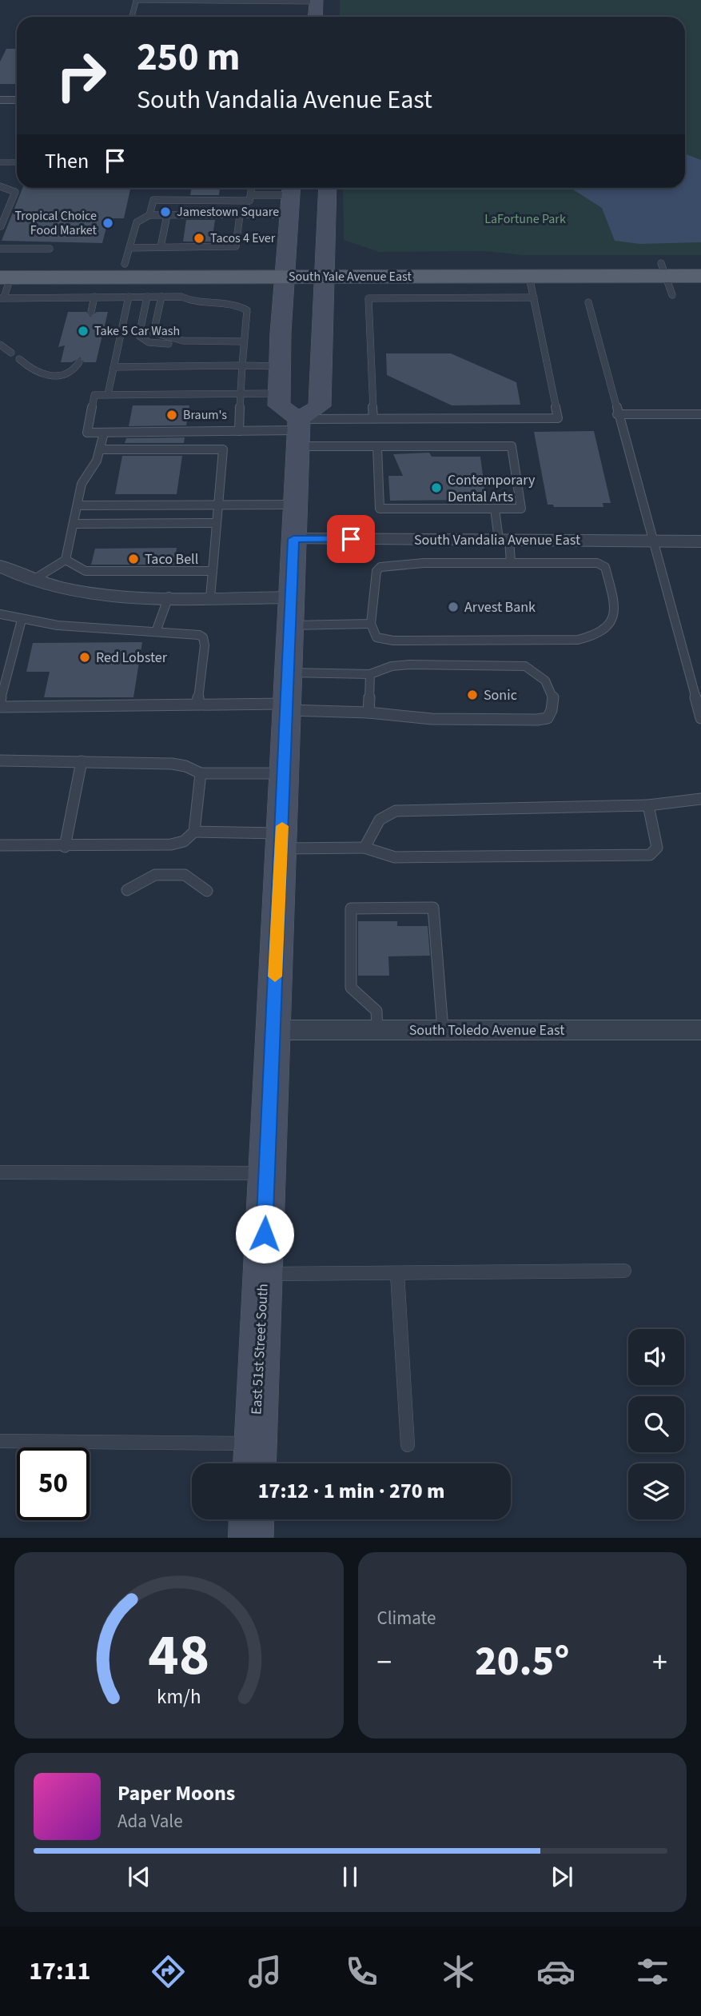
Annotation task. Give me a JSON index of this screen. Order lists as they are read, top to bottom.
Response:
{
  "streets": {
    "main road": ["South Yale Avenue East", "East 51st Street South"],
    "street": ["South Vandalia Avenue East", "South Toledo Avenue East"]
  },
  "crossings": [
    ["South Vandalia Avenue East", "East 51st Street South"],
    ["South Toledo Avenue East", "East 51st Street South"]
  ],
  "parks": ["LaFortune Park"],
  "places": [
    "Jamestown Square",
    "Tropical Choice Food Market",
    "Tacos 4 Ever",
    "Take 5 Car Wash",
    "Braum's",
    "Contemporary Dental Arts",
    "Taco Bell",
    "Arvest Bank",
    "Red Lobster",
    "Sonic"
  ],
  "page": {
    "turn": ["250 m", "South Vandalia Avenue East"],
    "then": "Then",
    "limit": "50",
    "trip": "17:12 · 1 min · 270 m",
    "tile": "Climate",
    "heat": ["−", "20.5°", "+"],
    "song": ["Paper Moons", "Ada Vale"],
    "tabs": "17:11",
    "gauge": ["48", "km/h"]
  }
}
